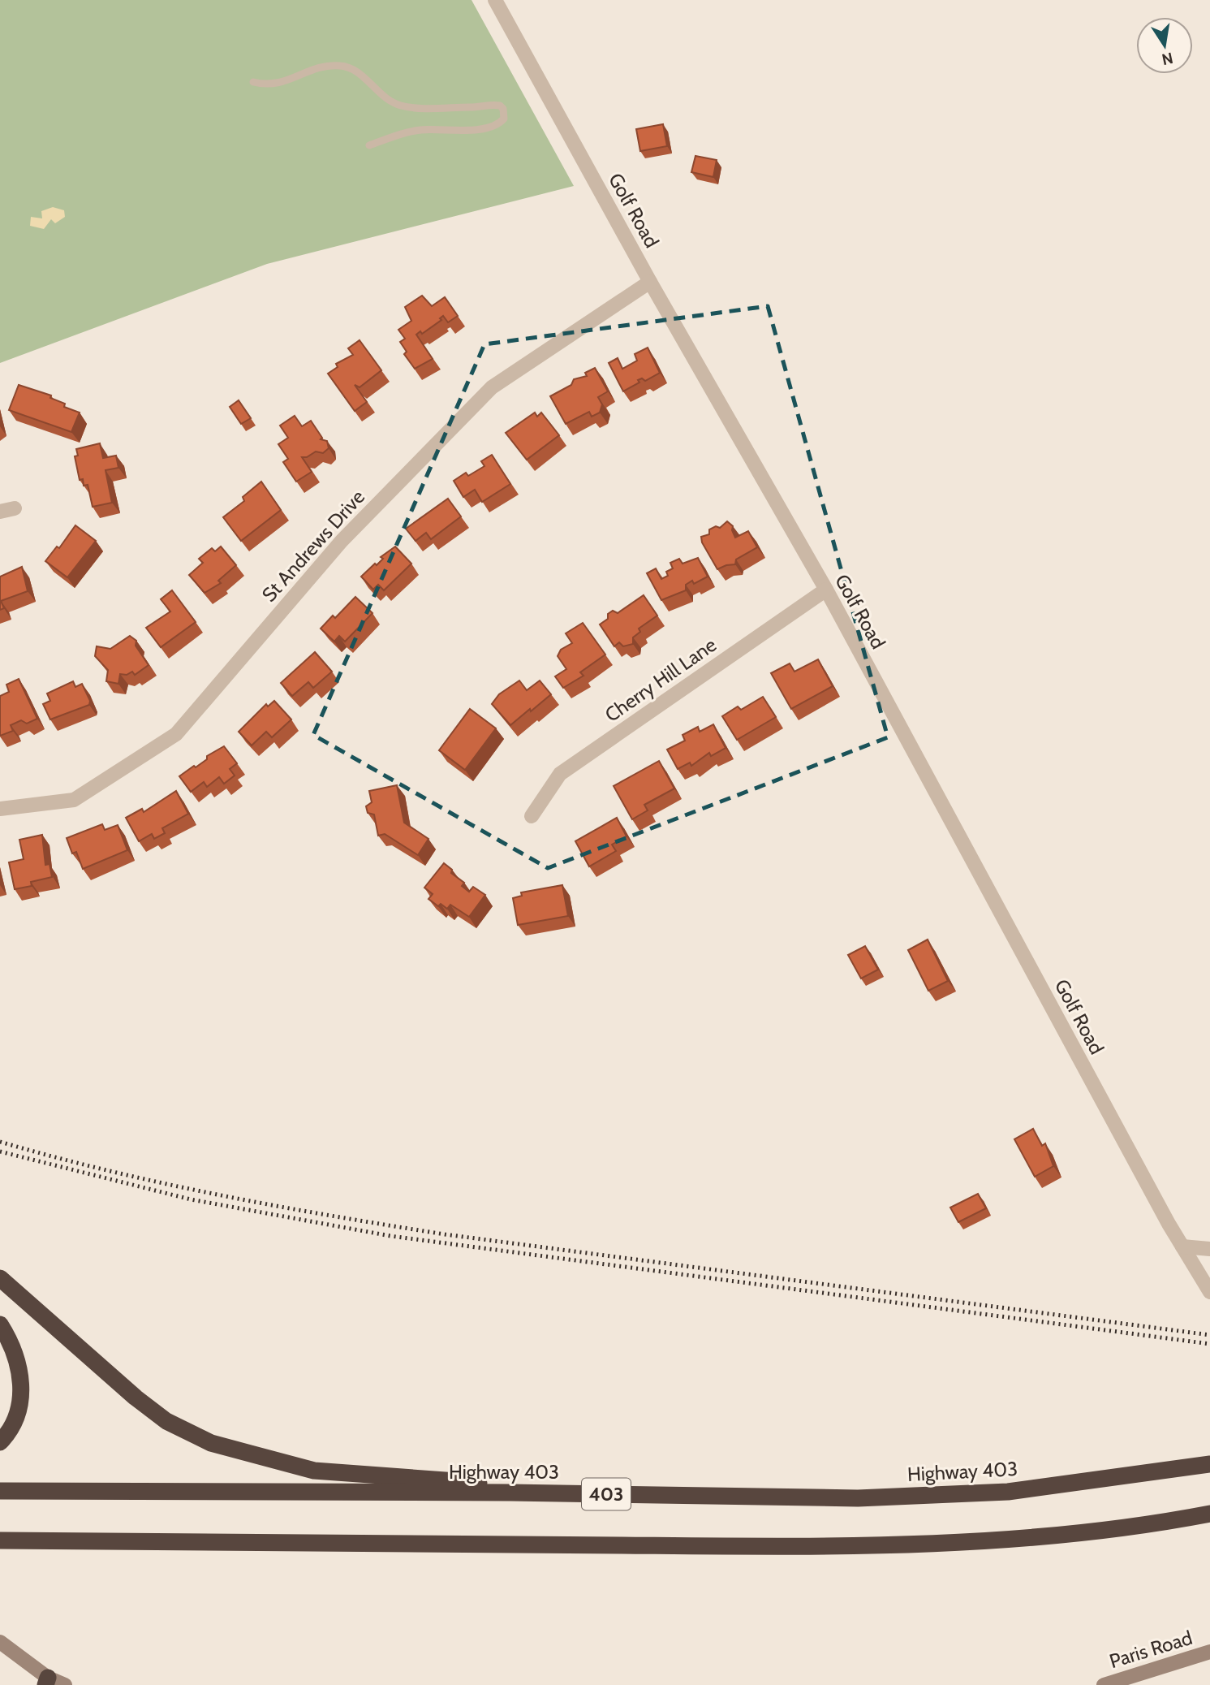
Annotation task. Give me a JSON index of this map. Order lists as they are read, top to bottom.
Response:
{
  "streets": {
    "highway": ["Highway 403", "403"],
    "main road": ["Paris Road"],
    "street": ["Golf Road", "St Andrews Drive", "Cherry Hill Lane"]
  },
  "crossings": [
    ["Golf Road", "St Andrews Drive"],
    ["Golf Road", "Cherry Hill Lane"]
  ],
  "north": "bottom"
}
